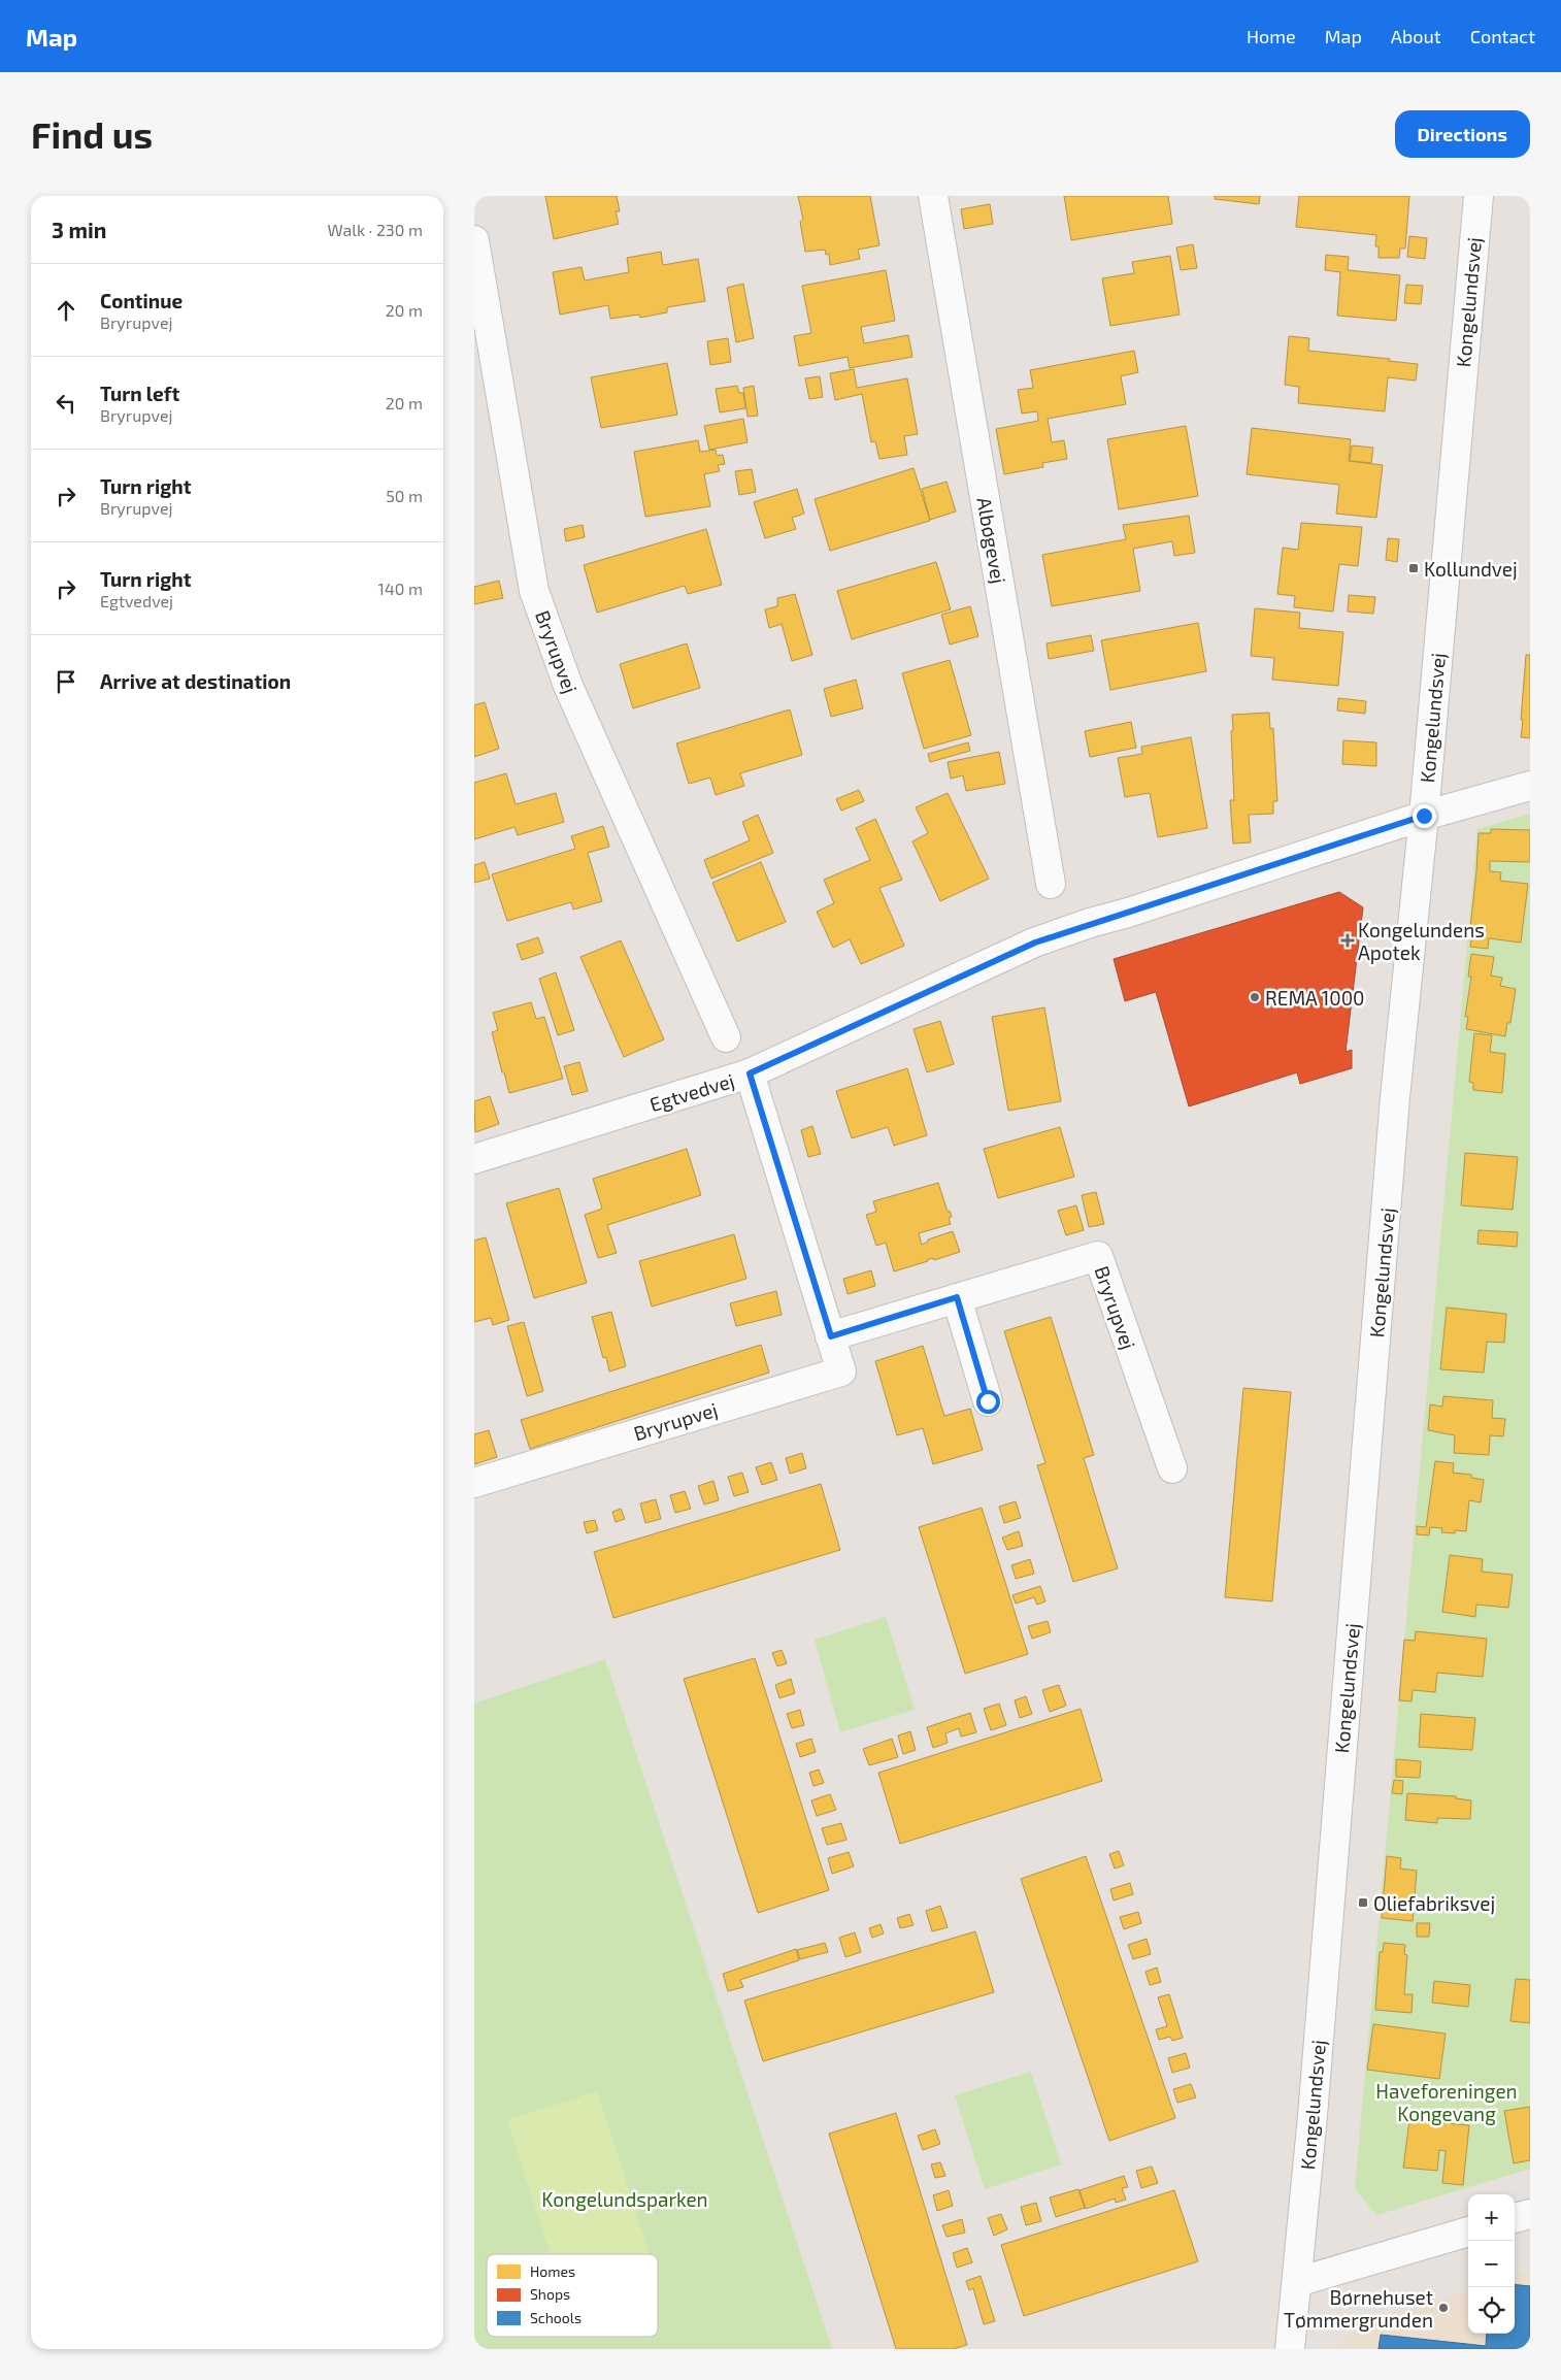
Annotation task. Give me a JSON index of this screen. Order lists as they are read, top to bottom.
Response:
{
  "streets": {
    "street": [
      "Kongelundsvej",
      "Albøgevej",
      "Bryrupvej",
      "Egtvedvej"
    ]
  },
  "crossings": [
    ["Kongelundsvej", "Egtvedvej"],
    ["Bryrupvej", "Egtvedvej"]
  ],
  "parks": ["Haveforeningen Kongevang", "Kongelundsparken"],
  "places": {
    "transit": ["Kollundvej", "Oliefabriksvej"],
    "health": ["Kongelundens Apotek"],
    "other": ["REMA 1000", "Børnehuset Tømmergrunden"]
  },
  "legend": ["Homes", "Shops", "Schools"],
  "page": {
    "header": "Map",
    "nav": [
      "Home",
      "Map",
      "About",
      "Contact"
    ],
    "buttons": "Directions",
    "title": "Find us",
    "heading": ["3 min", "Walk · 230 m"],
    "list": [
      ["Continue", "Bryrupvej", "20 m"],
      ["Turn left", "Bryrupvej", "20 m"],
      ["Turn right", "Bryrupvej", "50 m"],
      ["Turn right", "Egtvedvej", "140 m"],
      "Arrive at destination"
    ],
    "map_buttons": ["+", "−"]
  }
}
